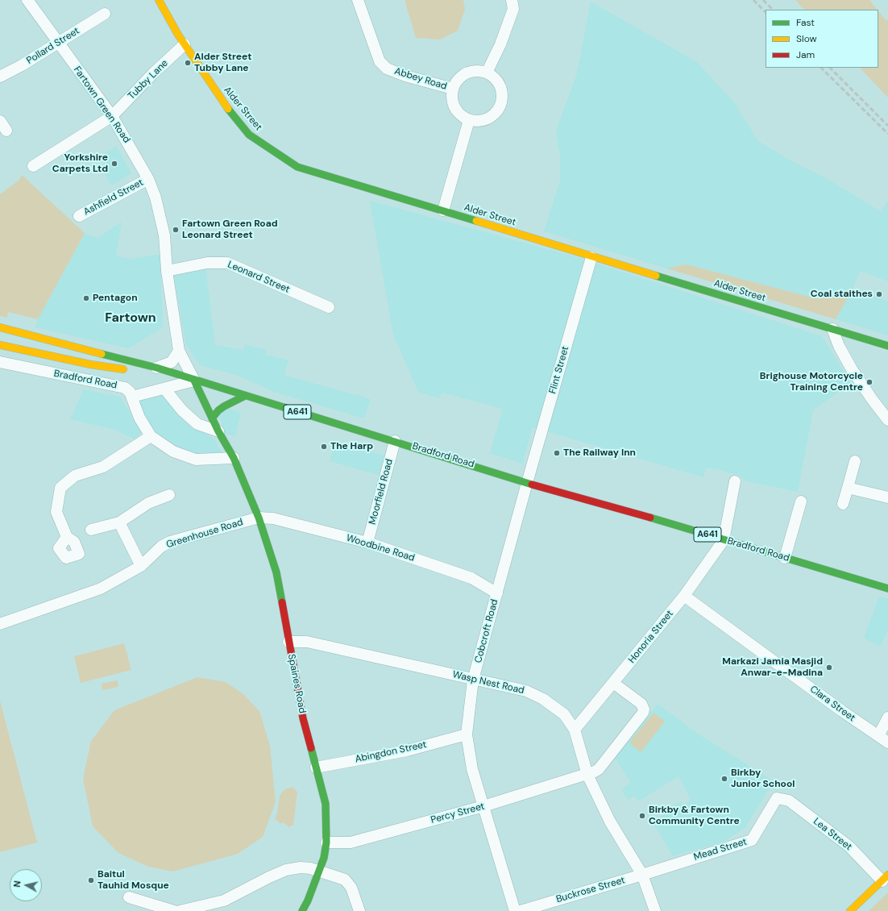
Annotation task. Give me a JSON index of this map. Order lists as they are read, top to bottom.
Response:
{
  "streets": {
    "street": [
      "Pollard Street",
      "Abbey Road",
      "Tubby Lane",
      "Fartown Green Road",
      "Alder Street",
      "Ashfield Street",
      "Leonard Street",
      "Flint Street",
      "Bradford Road",
      "A641",
      "Moorfield Road",
      "Greenhouse Road",
      "Woodbine Road",
      "Cobcroft Road",
      "Honoria Street",
      "Wasp Nest Road",
      "Spaines Road",
      "Clara Street",
      "Abingdon Street",
      "Percy Street",
      "Lea Street",
      "Mead Street",
      "Buckrose Street"
    ]
  },
  "crossings": [
    ["Pollard Street", "Fartown Green Road"],
    ["Tubby Lane", "Fartown Green Road"],
    ["Tubby Lane", "Alder Street"],
    ["Fartown Green Road", "Ashfield Street"],
    ["Fartown Green Road", "Leonard Street"],
    ["Fartown Green Road", "Bradford Road"],
    ["Fartown Green Road", "A641"],
    ["Fartown Green Road", "Spaines Road"],
    ["Alder Street", "Flint Street"],
    ["Flint Street", "Bradford Road"],
    ["Flint Street", "Cobcroft Road"],
    ["Bradford Road", "A641"],
    ["Bradford Road", "Moorfield Road"],
    ["Bradford Road", "Cobcroft Road"],
    ["Bradford Road", "Honoria Street"],
    ["Bradford Road", "Spaines Road"],
    ["A641", "Spaines Road"],
    ["Moorfield Road", "Woodbine Road"],
    ["Greenhouse Road", "Woodbine Road"],
    ["Greenhouse Road", "Spaines Road"],
    ["Woodbine Road", "Cobcroft Road"],
    ["Woodbine Road", "Spaines Road"],
    ["Cobcroft Road", "Wasp Nest Road"],
    ["Cobcroft Road", "Abingdon Street"],
    ["Cobcroft Road", "Percy Street"],
    ["Honoria Street", "Wasp Nest Road"],
    ["Honoria Street", "Clara Street"],
    ["Wasp Nest Road", "Spaines Road"],
    ["Wasp Nest Road", "Percy Street"],
    ["Wasp Nest Road", "Mead Street"],
    ["Wasp Nest Road", "Buckrose Street"],
    ["Spaines Road", "Abingdon Street"],
    ["Spaines Road", "Percy Street"],
    ["Lea Street", "Mead Street"],
    ["Mead Street", "Buckrose Street"]
  ],
  "districts": ["Fartown"],
  "places": [
    "Alder Street Tubby Lane",
    "Yorkshire Carpets Ltd",
    "Fartown Green Road Leonard Street",
    "Coal staithes",
    "Pentagon",
    "Brighouse Motorcycle Training Centre",
    "The Harp",
    "The Railway Inn",
    "Markazi Jamia Masjid Anwar-e-Madina",
    "Birkby Junior School",
    "Birkby & Fartown Community Centre",
    "Baitul Tauhid Mosque"
  ],
  "legend": ["Fast", "Slow", "Jam"],
  "north": "left"
}
